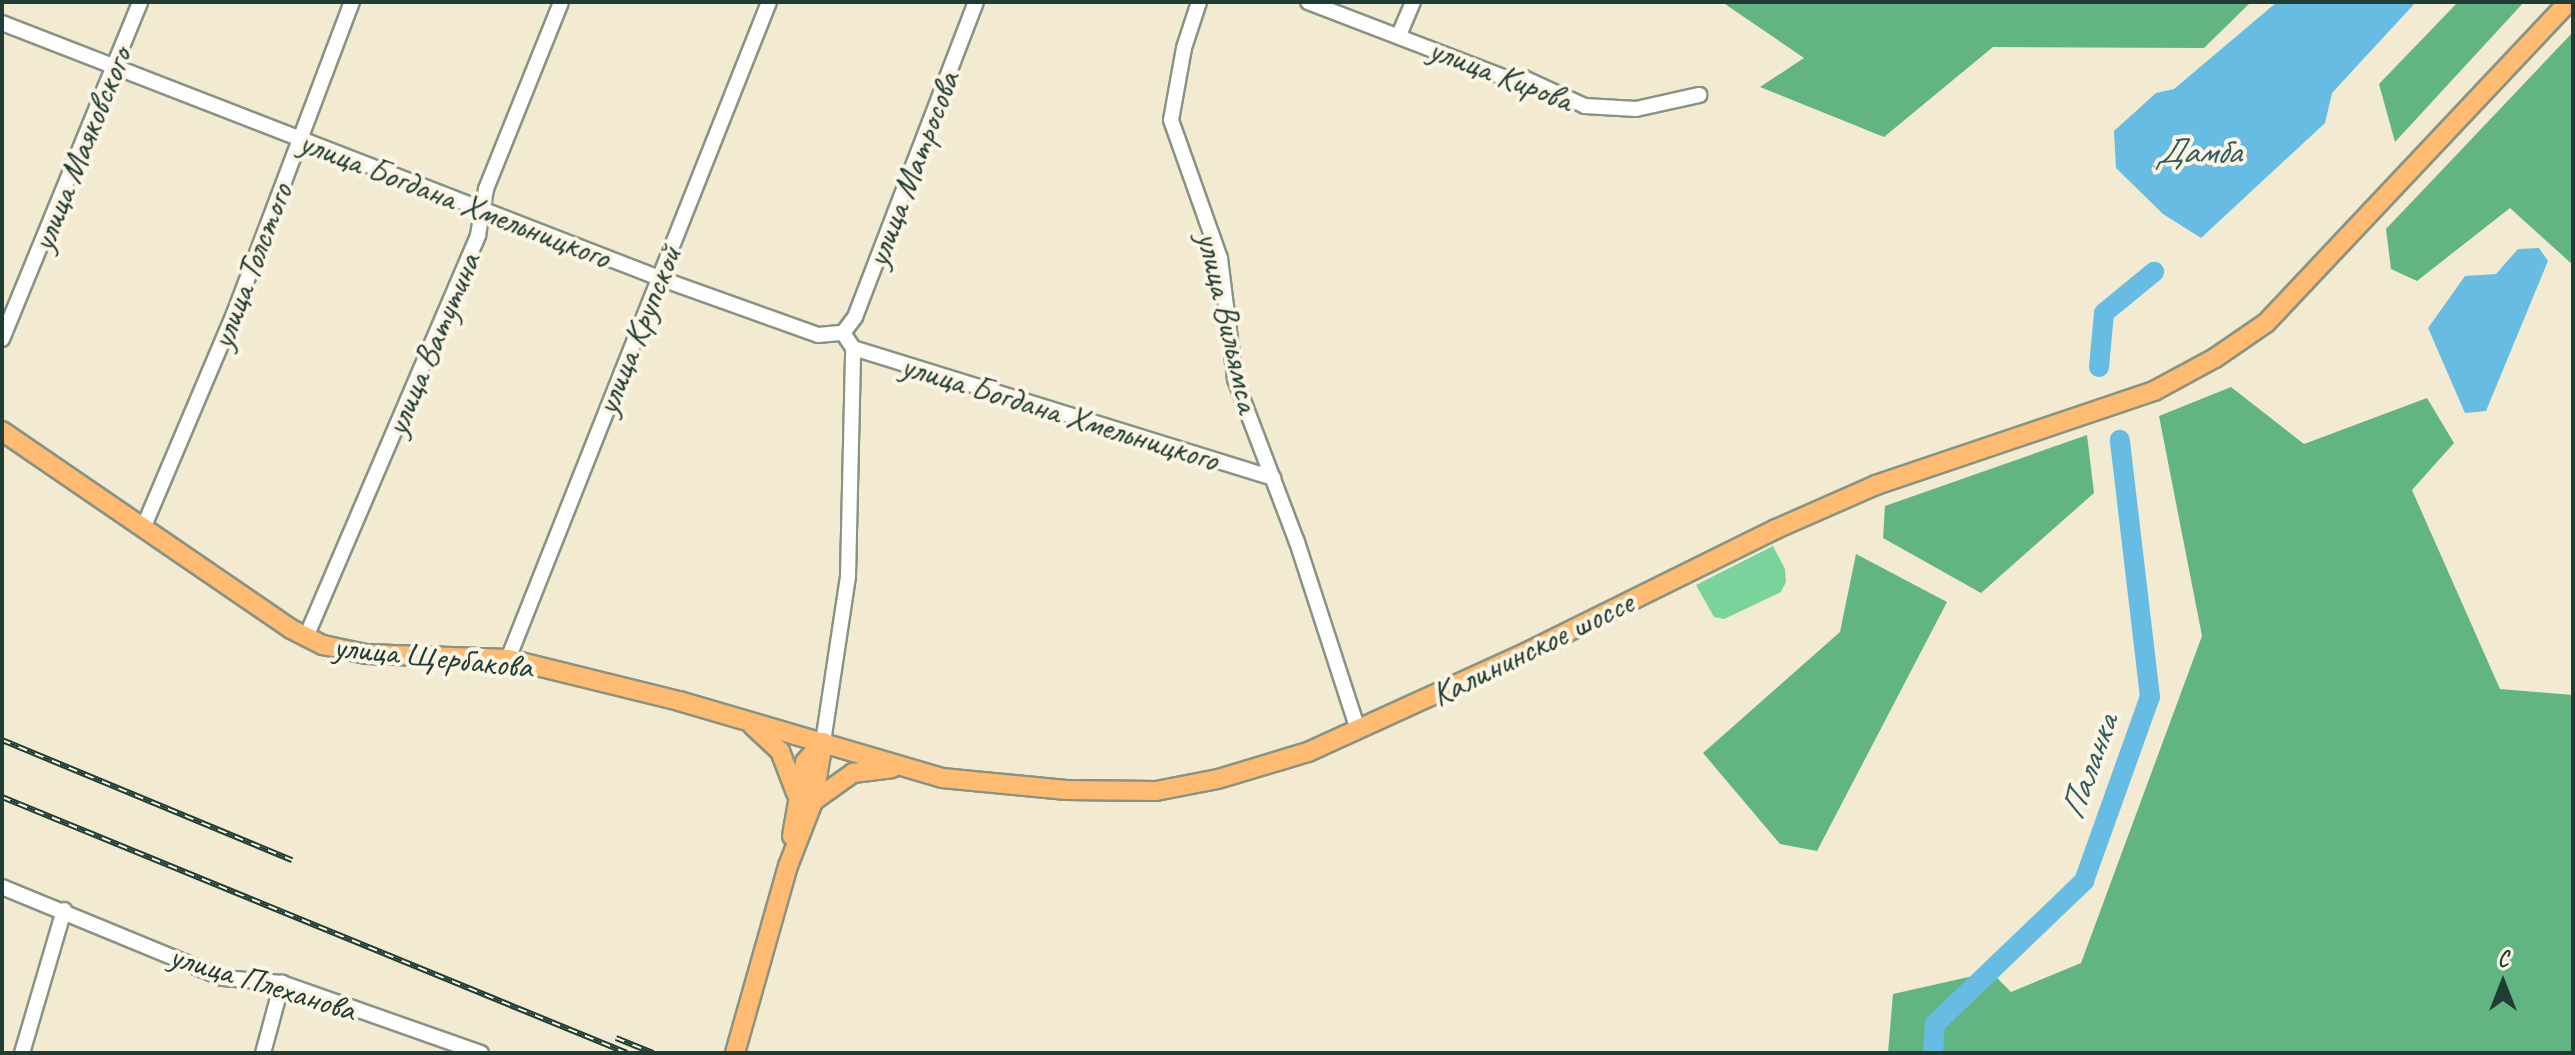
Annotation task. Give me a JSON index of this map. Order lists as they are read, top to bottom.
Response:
{
  "streets": {
    "main road": ["Калининское шоссе", "улица Щербакова"],
    "street": [
      "улица Кирова",
      "улица Маяковского",
      "улица Матросова",
      "улица Богдана Хмельницкого",
      "улица Толстого",
      "улица Вильямса",
      "улица Крупской",
      "улица Ватутина",
      "улица Плеханова"
    ]
  },
  "crossings": [
    ["улица Маяковского", "улица Богдана Хмельницкого"],
    ["улица Матросова", "улица Богдана Хмельницкого"],
    ["улица Богдана Хмельницкого", "улица Толстого"],
    ["улица Богдана Хмельницкого", "улица Вильямса"],
    ["улица Богдана Хмельницкого", "улица Крупской"],
    ["улица Богдана Хмельницкого", "улица Ватутина"],
    ["улица Толстого", "улица Щербакова"],
    ["улица Вильямса", "Калининское шоссе"],
    ["улица Крупской", "улица Щербакова"],
    ["улица Ватутина", "улица Щербакова"],
    ["Калининское шоссе", "улица Щербакова"]
  ],
  "water": ["Дамба", "Паланка"],
  "north": "top"
}
